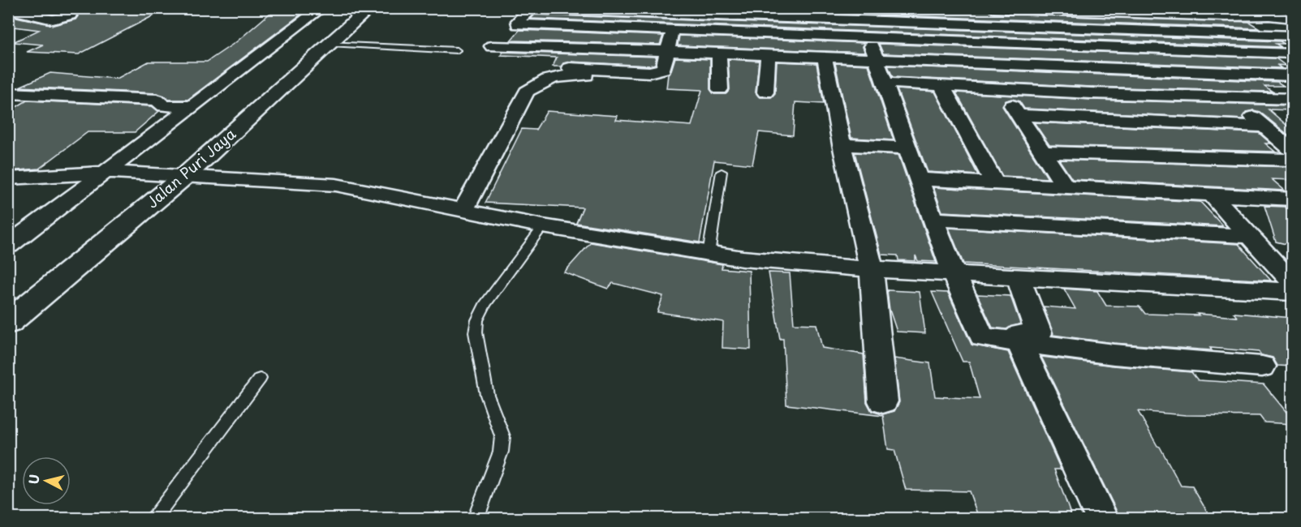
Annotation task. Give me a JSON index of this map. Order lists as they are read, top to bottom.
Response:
{
  "streets": {
    "street": ["Jalan Puri Jaya"]
  },
  "north": "left"
}
